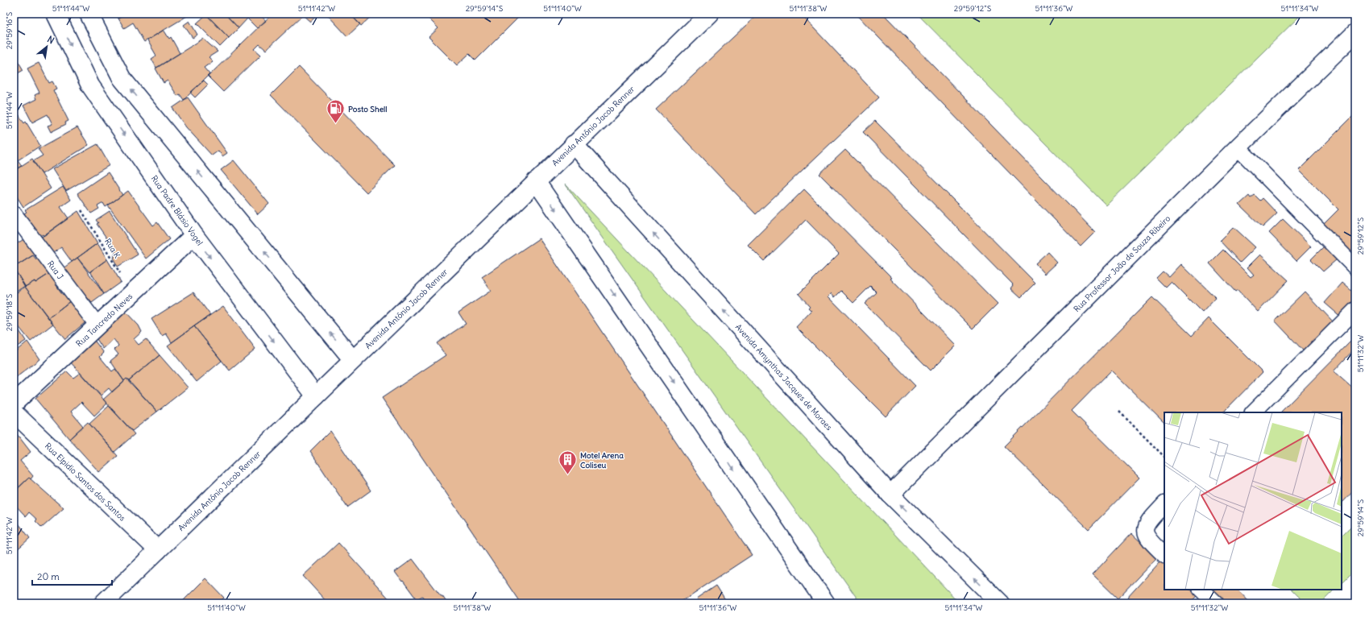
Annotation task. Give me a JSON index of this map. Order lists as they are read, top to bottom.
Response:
{
  "streets": {
    "street": [
      "Avenida Antônio Jacob Renner",
      "Rua Padre Blásio Vogel",
      "Rua Professor João de Souza Ribeiro",
      "Rua Tancredo Neves",
      "Avenida Amynthas Jacques de Moraes",
      "Rua Elpidio Santos dos Santos"
    ],
    "lane": ["Rua J"],
    "path": ["Rua K"]
  },
  "crossings": [
    ["Avenida Antônio Jacob Renner", "Rua Padre Blásio Vogel"],
    ["Avenida Antônio Jacob Renner", "Avenida Amynthas Jacques de Moraes"],
    ["Avenida Antônio Jacob Renner", "Rua Elpidio Santos dos Santos"],
    ["Rua Padre Blásio Vogel", "Rua Tancredo Neves"],
    ["Rua K", "Rua Tancredo Neves"],
    ["Rua Professor João de Souza Ribeiro", "Avenida Amynthas Jacques de Moraes"],
    ["Rua J", "Rua Tancredo Neves"]
  ],
  "places": {
    "fuel station": ["Posto Shell"],
    "building": ["Motel Arena Coliseu"]
  },
  "scale_bar": "20 m",
  "north": "top right",
  "coordinates": [
    "51°11'44\"W",
    "51°11'42\"W",
    "29°59'14\"S",
    "51°11'40\"W",
    "51°11'38\"W",
    "29°59'12\"S",
    "51°11'36\"W",
    "51°11'34\"W",
    "29°59'16\"S",
    "29°59'18\"S",
    "51°11'32\"W"
  ]
}
